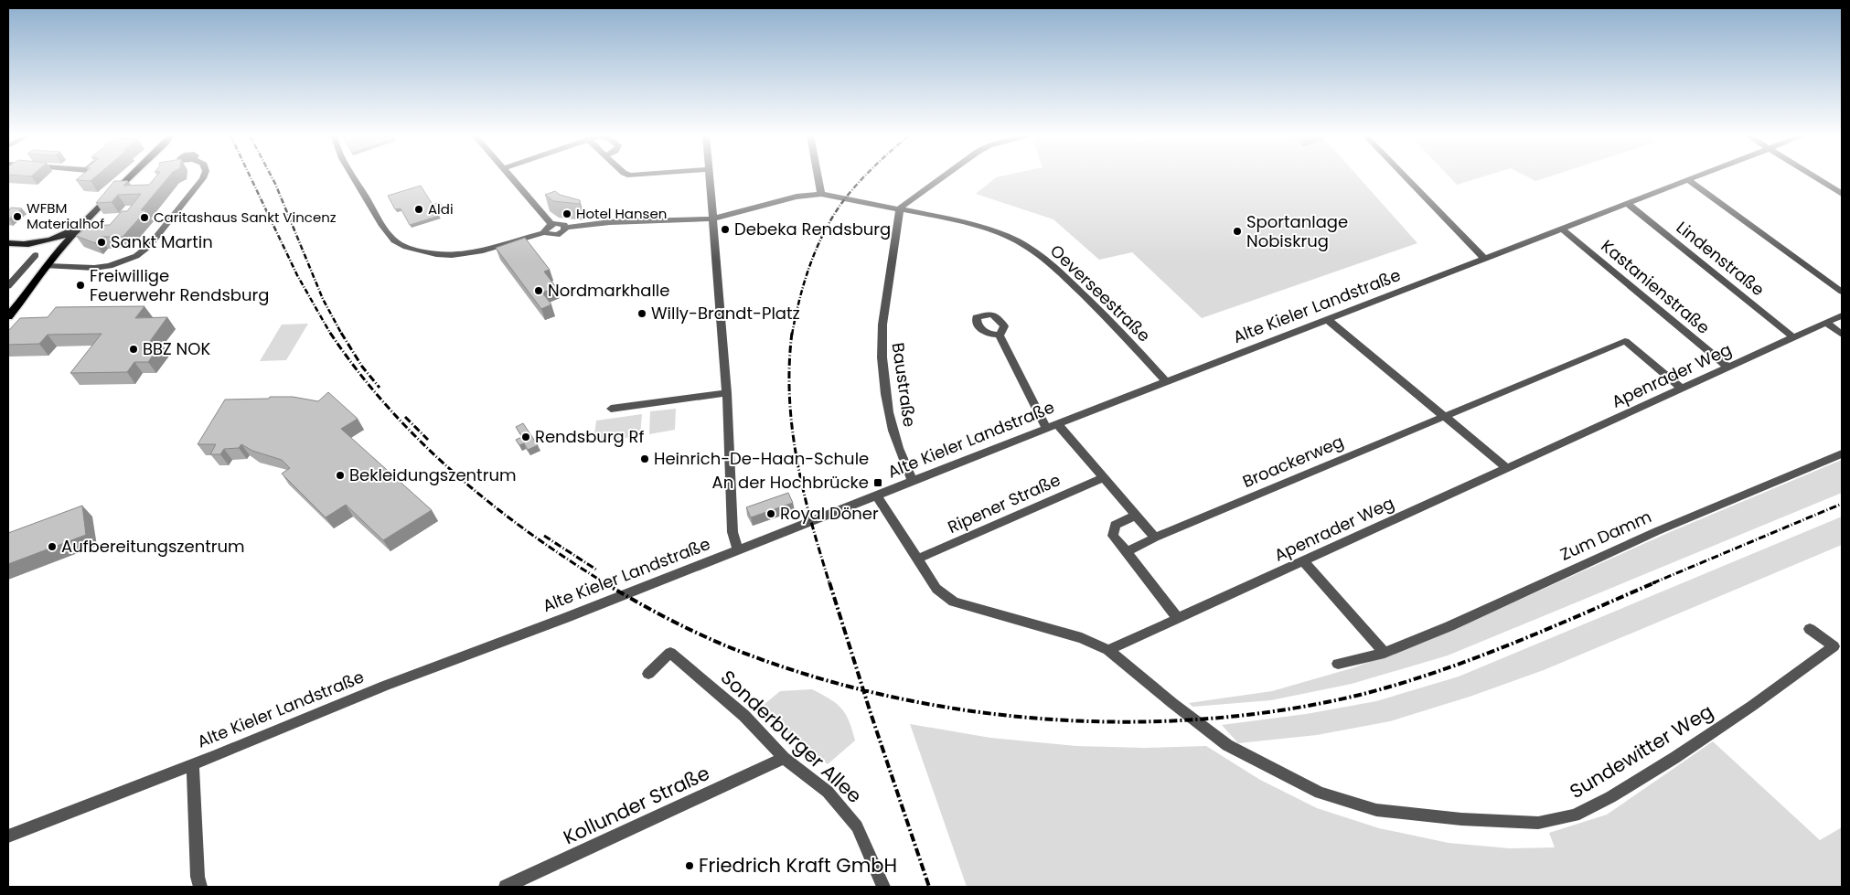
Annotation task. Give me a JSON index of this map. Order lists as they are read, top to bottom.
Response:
{
  "streets": {
    "street": [
      "Lindenstraße",
      "Kastanienstraße",
      "Oeverseestraße",
      "Alte Kieler Landstraße",
      "Apenrader Weg",
      "Baustraße",
      "Broackerweg",
      "Ripener Straße",
      "Zum Damm",
      "Sonderburger Allee",
      "Sundewitter Weg",
      "Kollunder Straße"
    ]
  },
  "crossings": [
    ["Lindenstraße", "Alte Kieler Landstraße"],
    ["Lindenstraße", "Apenrader Weg"],
    ["Kastanienstraße", "Alte Kieler Landstraße"],
    ["Kastanienstraße", "Apenrader Weg"],
    ["Oeverseestraße", "Alte Kieler Landstraße"],
    ["Oeverseestraße", "Baustraße"],
    ["Alte Kieler Landstraße", "Baustraße"],
    ["Apenrader Weg", "Broackerweg"],
    ["Apenrader Weg", "Sundewitter Weg"],
    ["Sonderburger Allee", "Kollunder Straße"]
  ],
  "places": {
    "other": [
      "Aldi",
      "Hotel Hansen",
      "WFBM Materialhof",
      "Caritashaus Sankt Vincenz",
      "Debeka Rendsburg",
      "Sportanlage Nobiskrug",
      "Sankt Martin",
      "Freiwillige Feuerwehr Rendsburg",
      "Nordmarkhalle",
      "Willy-Brandt-Platz",
      "BBZ NOK",
      "Rendsburg Rf",
      "Heinrich-De-Haan-Schule",
      "Bekleidungszentrum",
      "Royal Döner",
      "Aufbereitungszentrum",
      "Friedrich Kraft GmbH"
    ],
    "transit": ["An der Hochbrücke"]
  }
}
